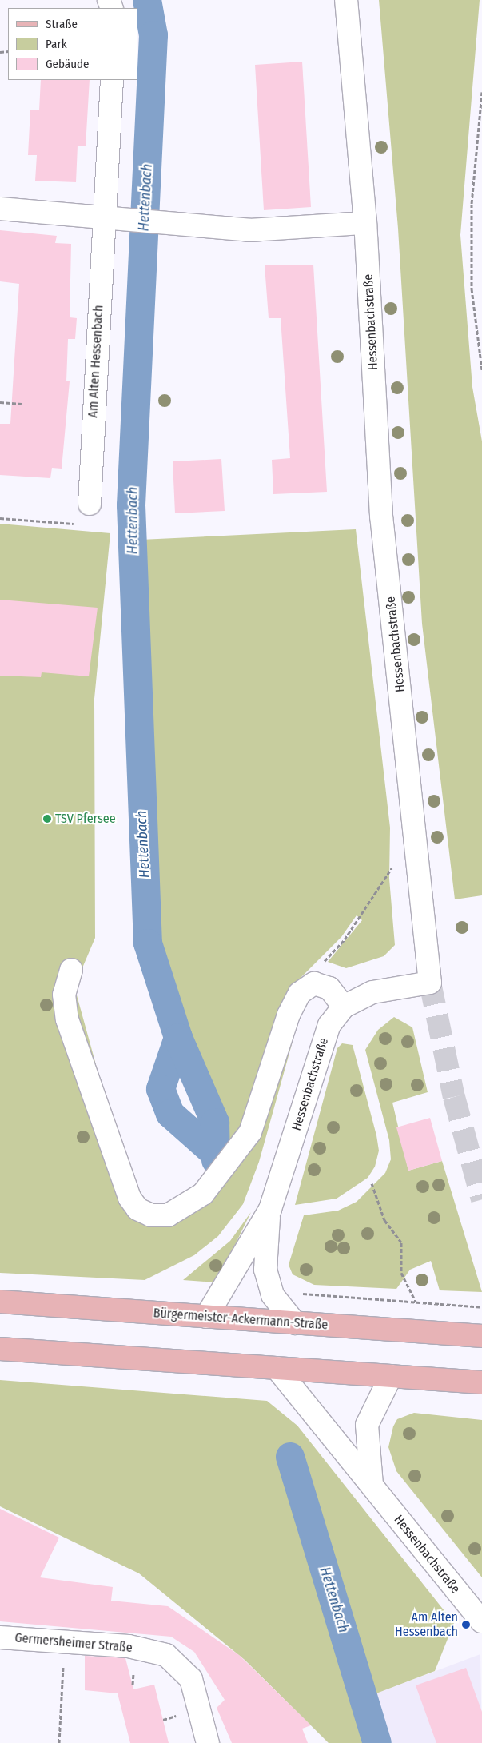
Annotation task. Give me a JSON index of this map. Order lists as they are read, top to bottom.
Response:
{
  "streets": {
    "main road": ["Bürgermeister-Ackermann-Straße"],
    "street": ["Hessenbachstraße", "Am Alten Hessenbach", "Germersheimer Straße"]
  },
  "crossings": [
    ["Hessenbachstraße", "Bürgermeister-Ackermann-Straße"]
  ],
  "water": ["Hettenbach"],
  "places": ["TSV Pfersee", "Am Alten Hessenbach"],
  "legend": ["Straße", "Park", "Gebäude"]
}
